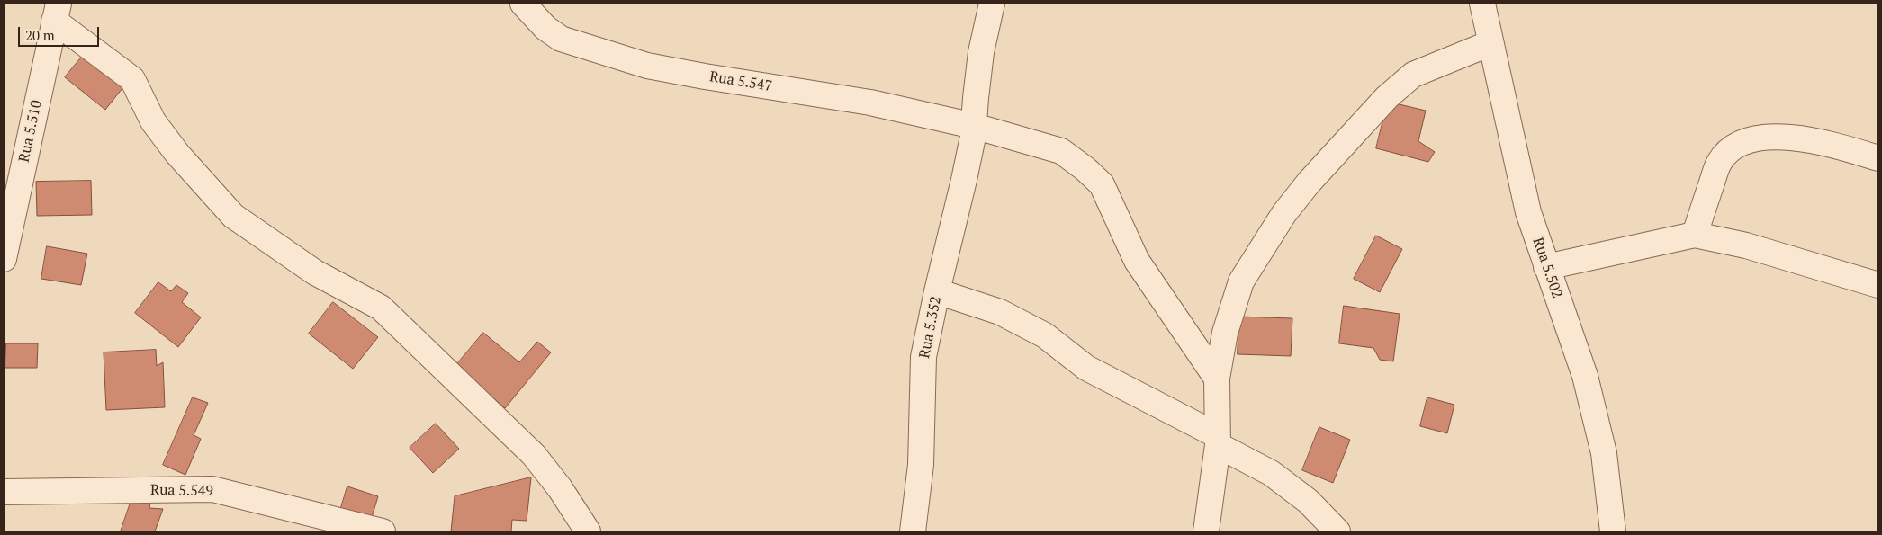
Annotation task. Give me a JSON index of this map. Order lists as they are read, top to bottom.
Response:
{
  "streets": {
    "street": [
      "Rua 5.547",
      "Rua 5.510",
      "Rua 5.502",
      "Rua 5.352",
      "Rua 5.549"
    ]
  },
  "crossings": [
    ["Rua 5.547", "Rua 5.352"]
  ],
  "scale_bar": "20 m"
}
